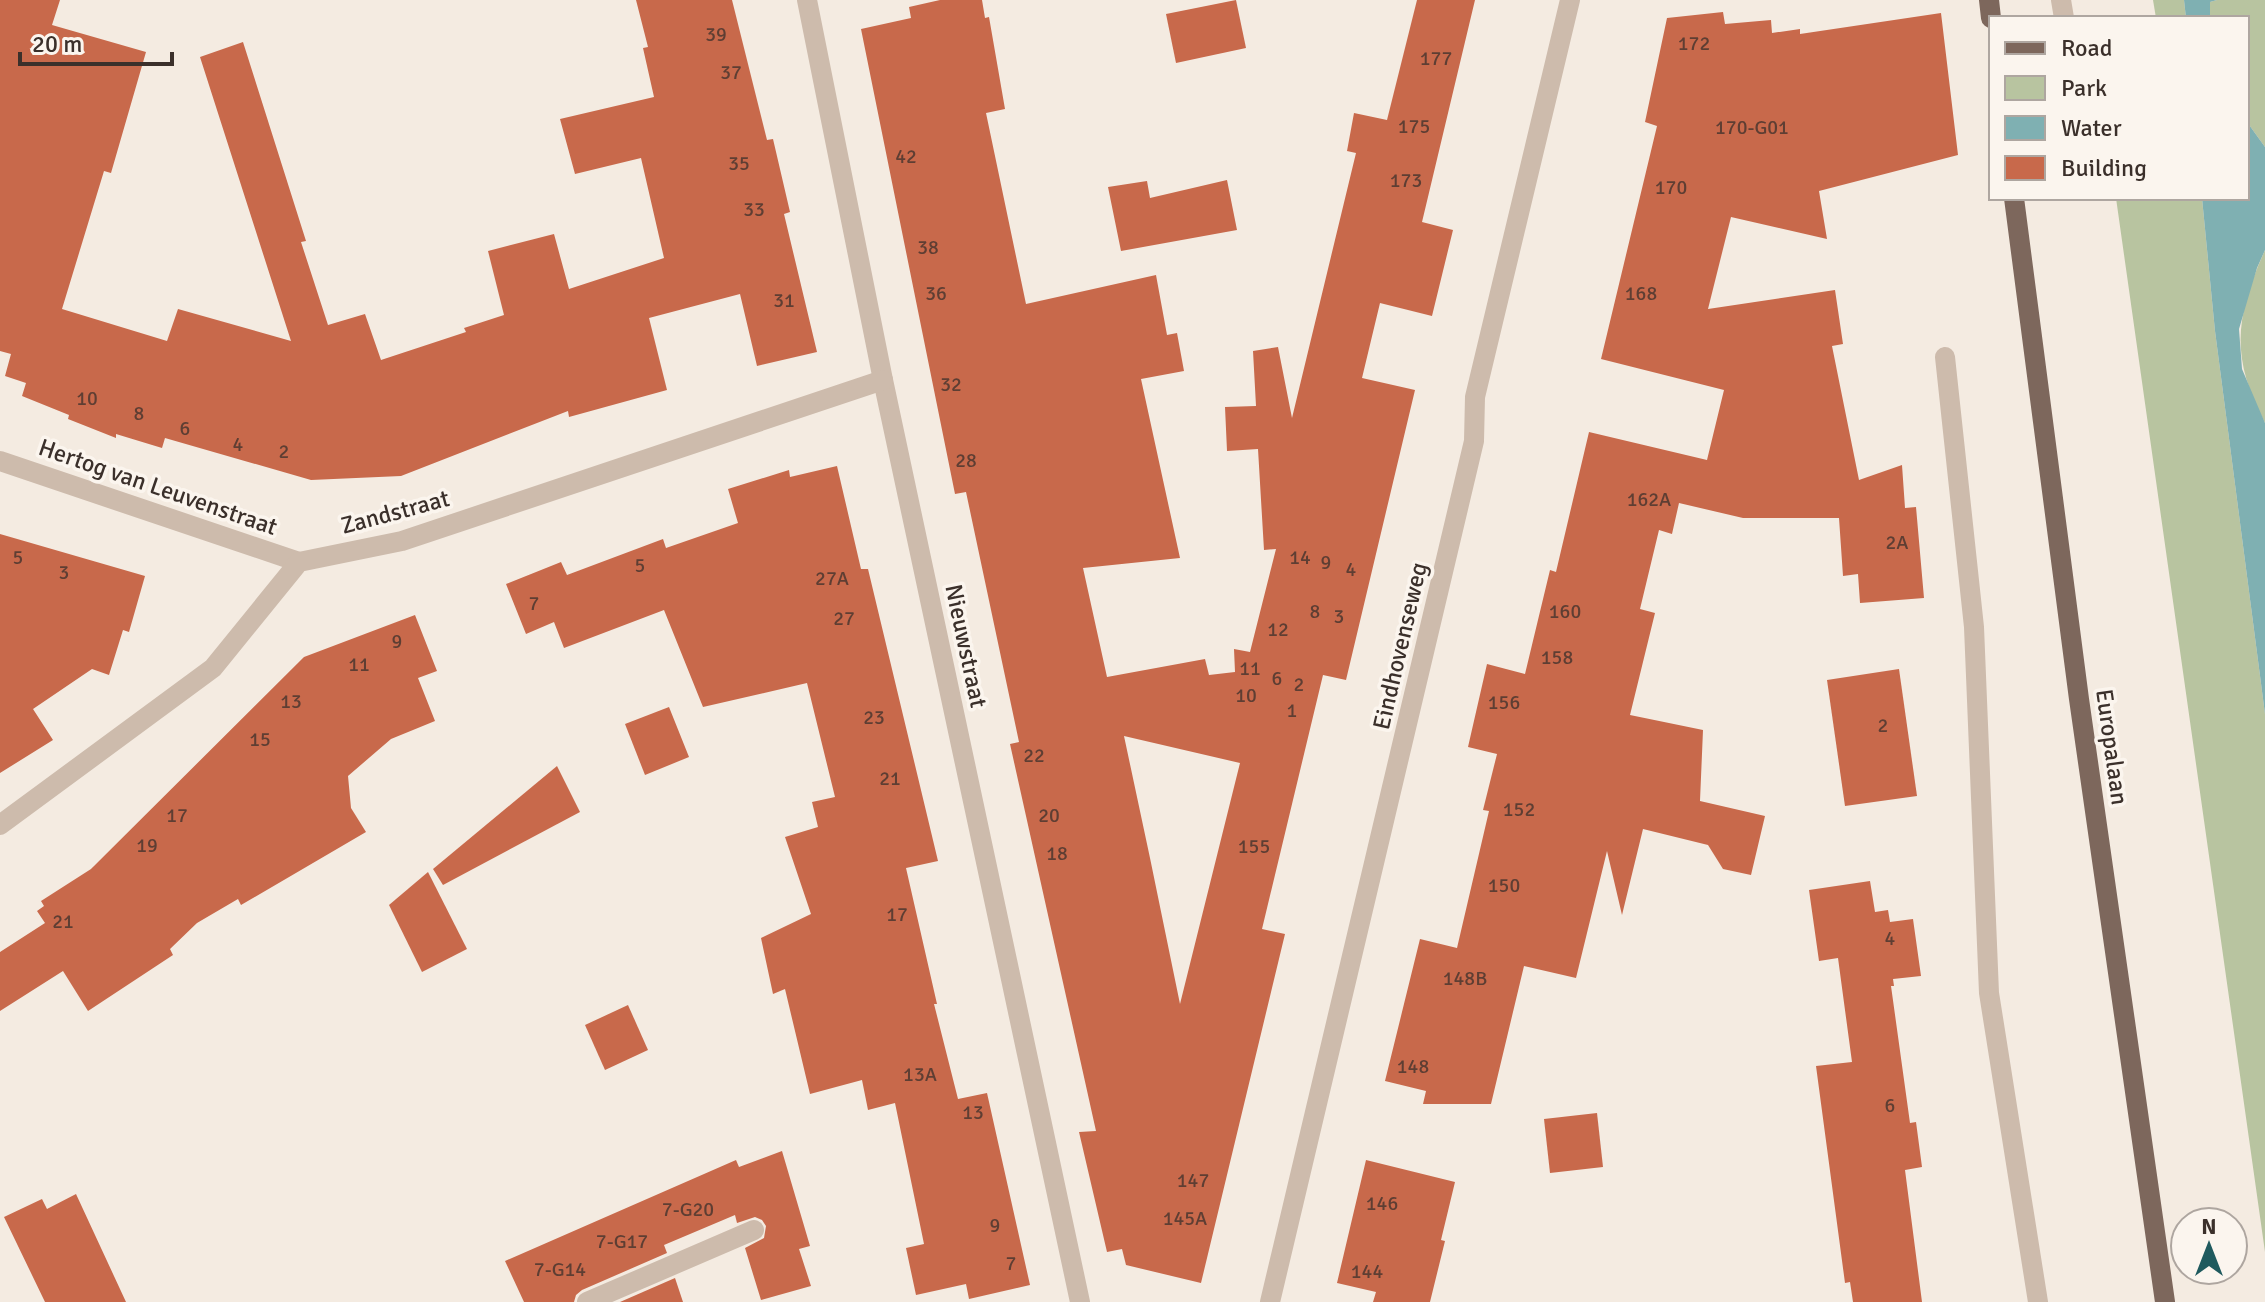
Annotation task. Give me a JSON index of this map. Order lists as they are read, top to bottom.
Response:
{
  "streets": {
    "main road": ["Europalaan"],
    "street": [
      "Hertog van Leuvenstraat",
      "Zandstraat",
      "Nieuwstraat",
      "Eindhovenseweg"
    ]
  },
  "crossings": [
    ["Hertog van Leuvenstraat", "Zandstraat"],
    ["Zandstraat", "Nieuwstraat"]
  ],
  "house_numbers": [
    "39",
    "172",
    "177",
    "37",
    "175",
    "170-G01",
    "42",
    "35",
    "173",
    "170",
    "33",
    "38",
    "36",
    "168",
    "31",
    "32",
    "10",
    "8",
    "6",
    "4",
    "2",
    "28",
    "162A",
    "2A",
    "5",
    "14",
    "9",
    "5",
    "4",
    "3",
    "27A",
    "7",
    "8",
    "160",
    "3",
    "27",
    "12",
    "9",
    "158",
    "11",
    "11",
    "6",
    "2",
    "10",
    "13",
    "156",
    "1",
    "23",
    "2",
    "15",
    "22",
    "21",
    "152",
    "17",
    "20",
    "19",
    "155",
    "18",
    "150",
    "17",
    "21",
    "4",
    "148B",
    "148",
    "13A",
    "6",
    "13",
    "147",
    "146",
    "7-G20",
    "145A",
    "9",
    "7-G17",
    "7",
    "7-G14",
    "144"
  ],
  "legend": [
    "Road",
    "Park",
    "Water",
    "Building"
  ],
  "scale_bar": "20 m",
  "north": "top"
}
